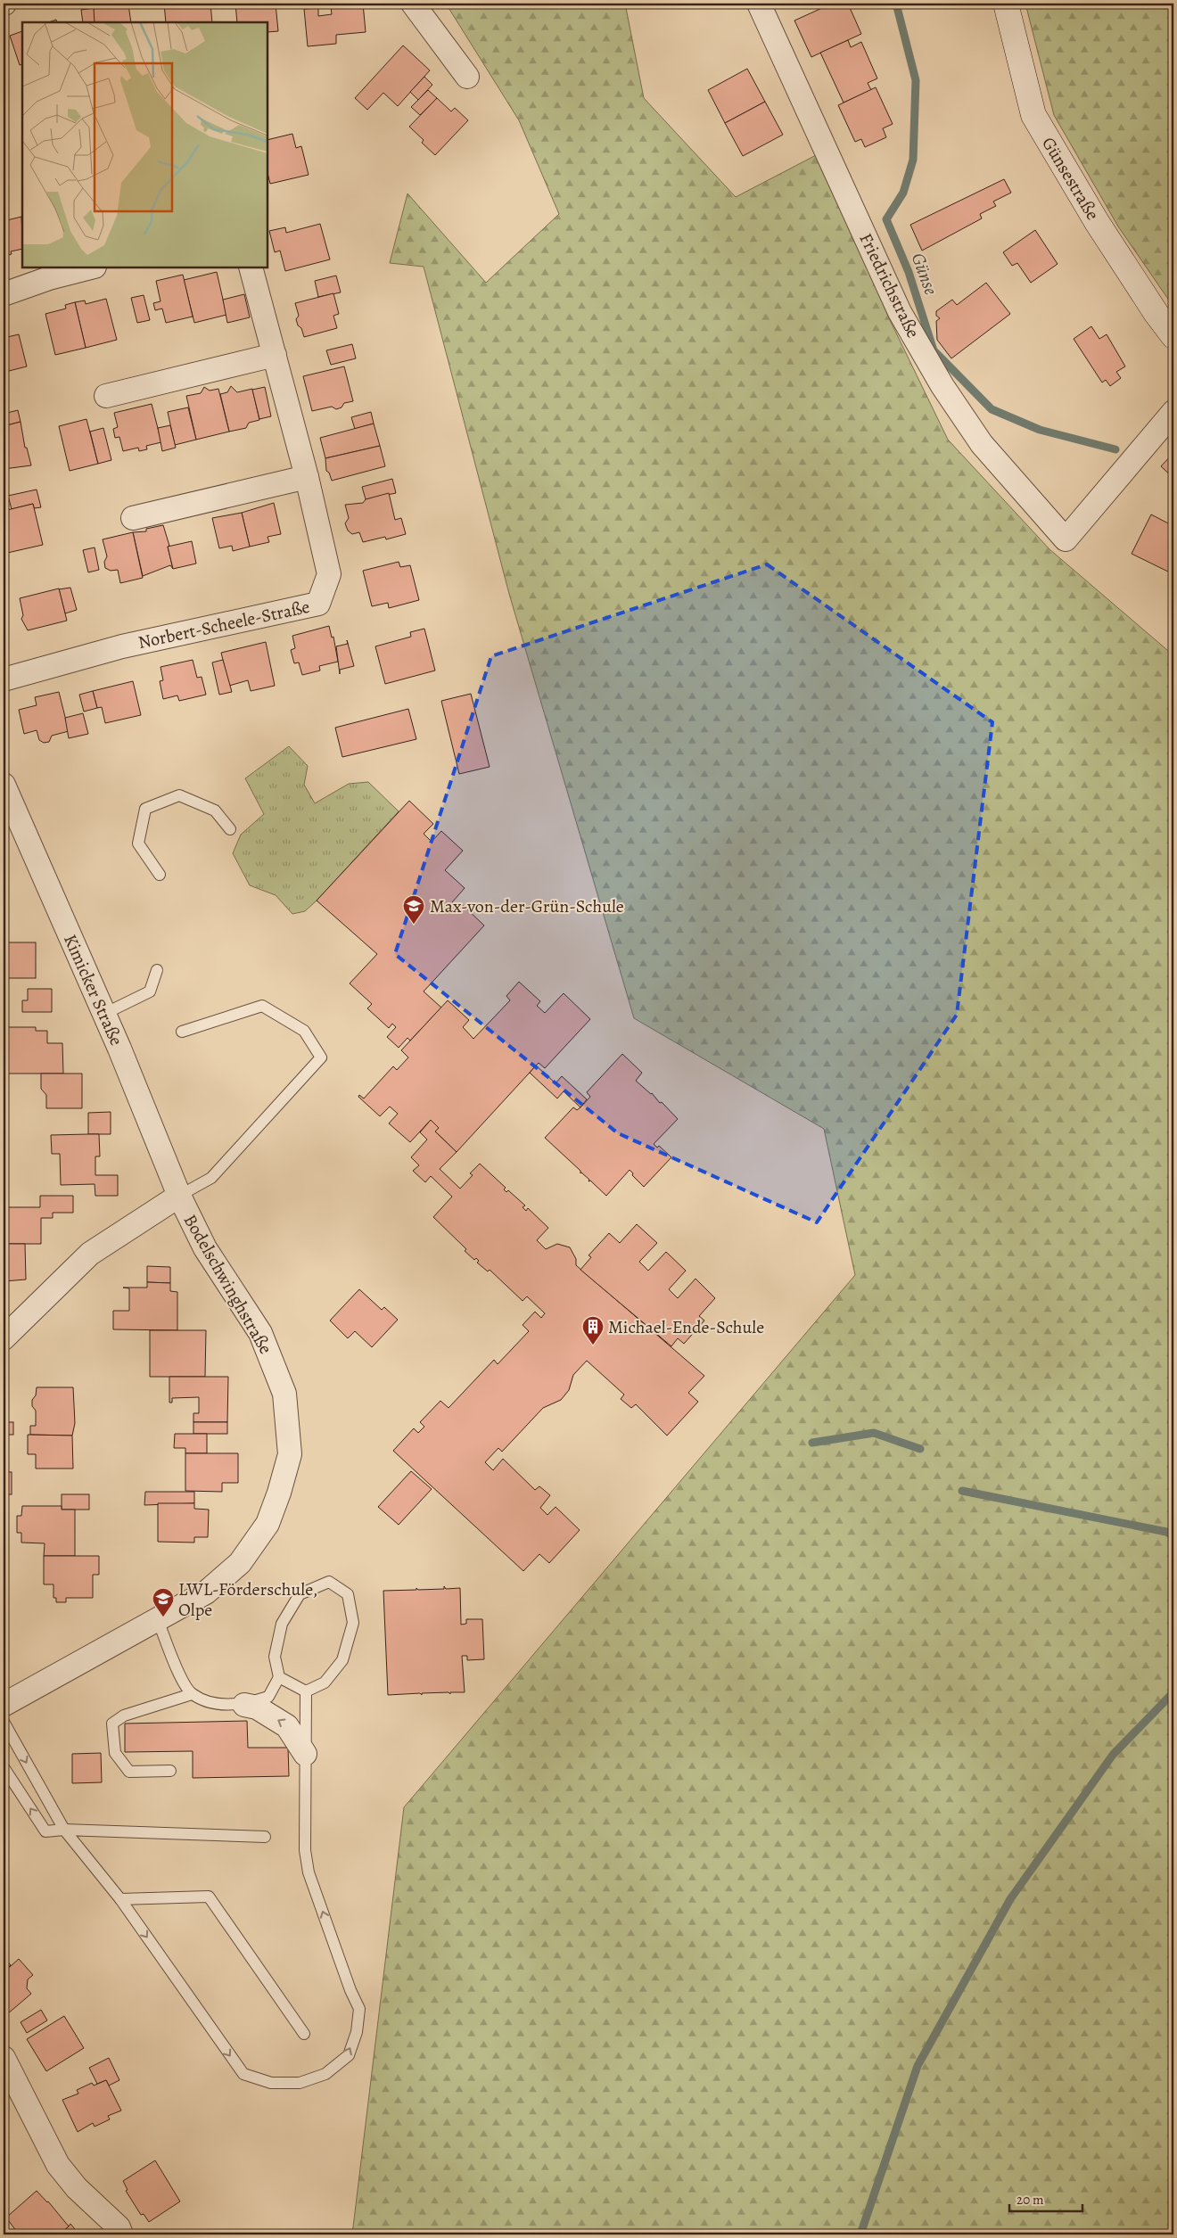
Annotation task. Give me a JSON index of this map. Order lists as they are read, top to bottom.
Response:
{
  "streets": {
    "street": [
      "Günsestraße",
      "Friedrichstraße",
      "Norbert-Scheele-Straße",
      "Kimicker Straße",
      "Bodelschwinghstraße"
    ]
  },
  "crossings": [
    ["Kimicker Straße", "Bodelschwinghstraße"]
  ],
  "water": ["Günse"],
  "places": {
    "school or university": ["Max-von-der-Grün-Schule", "LWL-Förderschule, Olpe"],
    "building": ["Michael-Ende-Schule"]
  },
  "scale_bar": "20 m"
}
